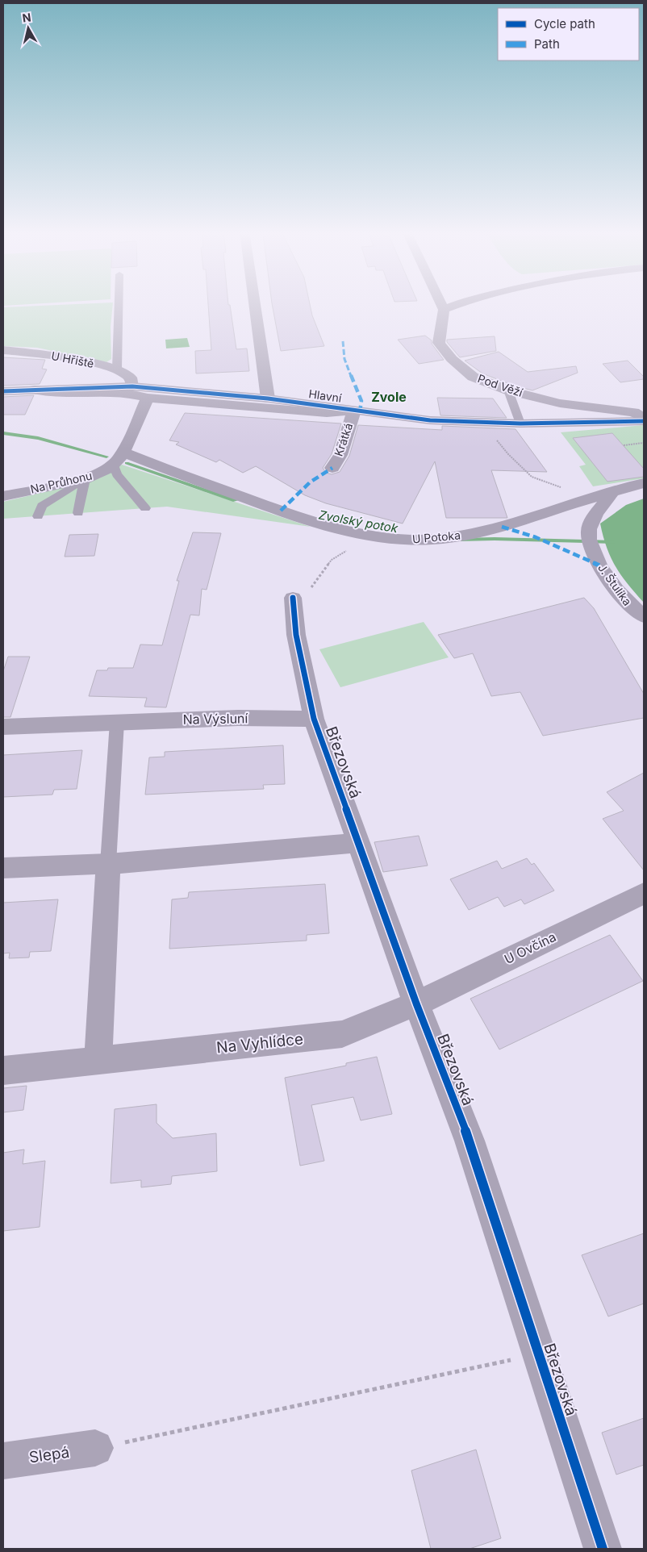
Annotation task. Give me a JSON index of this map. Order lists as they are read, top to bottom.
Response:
{
  "streets": {
    "street": [
      "U Hřiště",
      "Pod Věží",
      "Hlavní",
      "Krátká",
      "Na Průhonu",
      "U Potoka",
      "J. Štulíka",
      "Na Výsluní",
      "Březovská",
      "U Ovčína",
      "Na Vyhlídce",
      "Slepá"
    ]
  },
  "crossings": [
    ["U Hřiště", "Hlavní"],
    ["Hlavní", "Krátká"],
    ["Na Průhonu", "U Potoka"],
    ["U Potoka", "J. Štulíka"],
    ["Na Výsluní", "Březovská"],
    ["Březovská", "U Ovčína"],
    ["Březovská", "Na Vyhlídce"],
    ["U Ovčína", "Na Vyhlídce"]
  ],
  "districts": ["Zvole"],
  "water": ["Zvolský potok"],
  "legend": ["Cycle path", "Path"],
  "north": "top"
}
